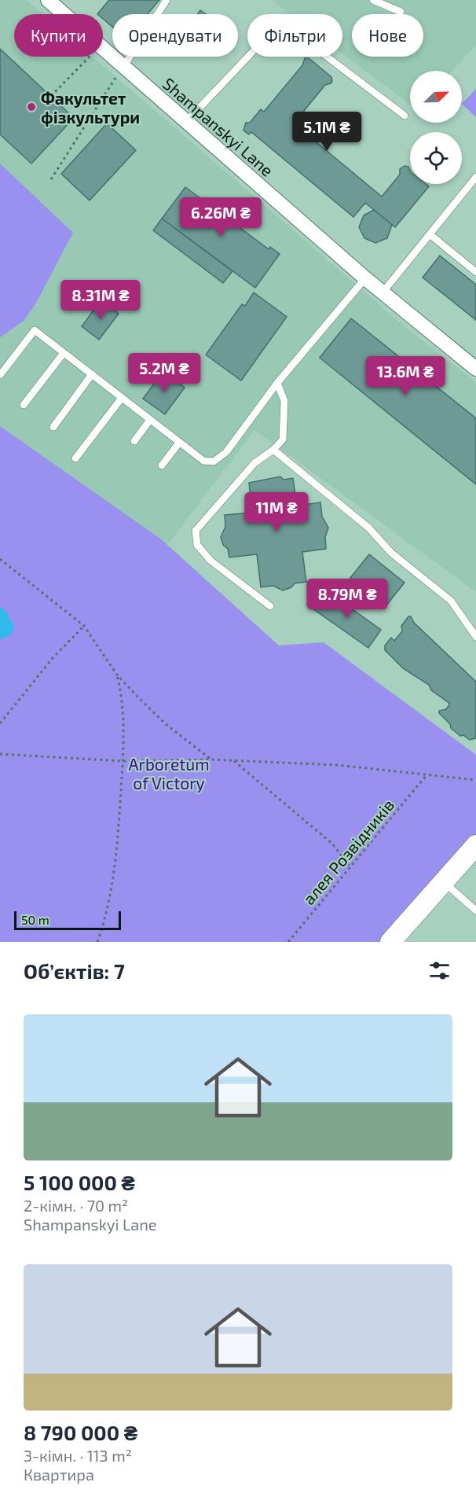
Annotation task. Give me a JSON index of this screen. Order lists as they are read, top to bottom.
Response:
{
  "streets": {
    "street": ["Shampanskyi Lane"],
    "path": ["алея Розвідників"]
  },
  "parks": ["Arboretum of Victory"],
  "places": ["Факультет фізкультури"],
  "scale_bar": "50 m",
  "north": "top right",
  "page": {
    "chip": [
      "Купити",
      "Орендувати",
      "Фільтри",
      "Нове"
    ],
    "price": [
      "5.1M ₴",
      "6.26M ₴",
      "8.31M ₴",
      "5.2M ₴",
      "13.6M ₴",
      "11M ₴",
      "8.79M ₴"
    ],
    "scale": "50 m",
    "heading": "Об’єктів: 7",
    "list": [
      {
        "name": "5 100 000 ₴",
        "note": "2-кімн. · 70 m² · Shampanskyi Lane"
      },
      {
        "name": "8 790 000 ₴",
        "note": "3-кімн. · 113 m² · Квартира"
      }
    ]
  }
}
